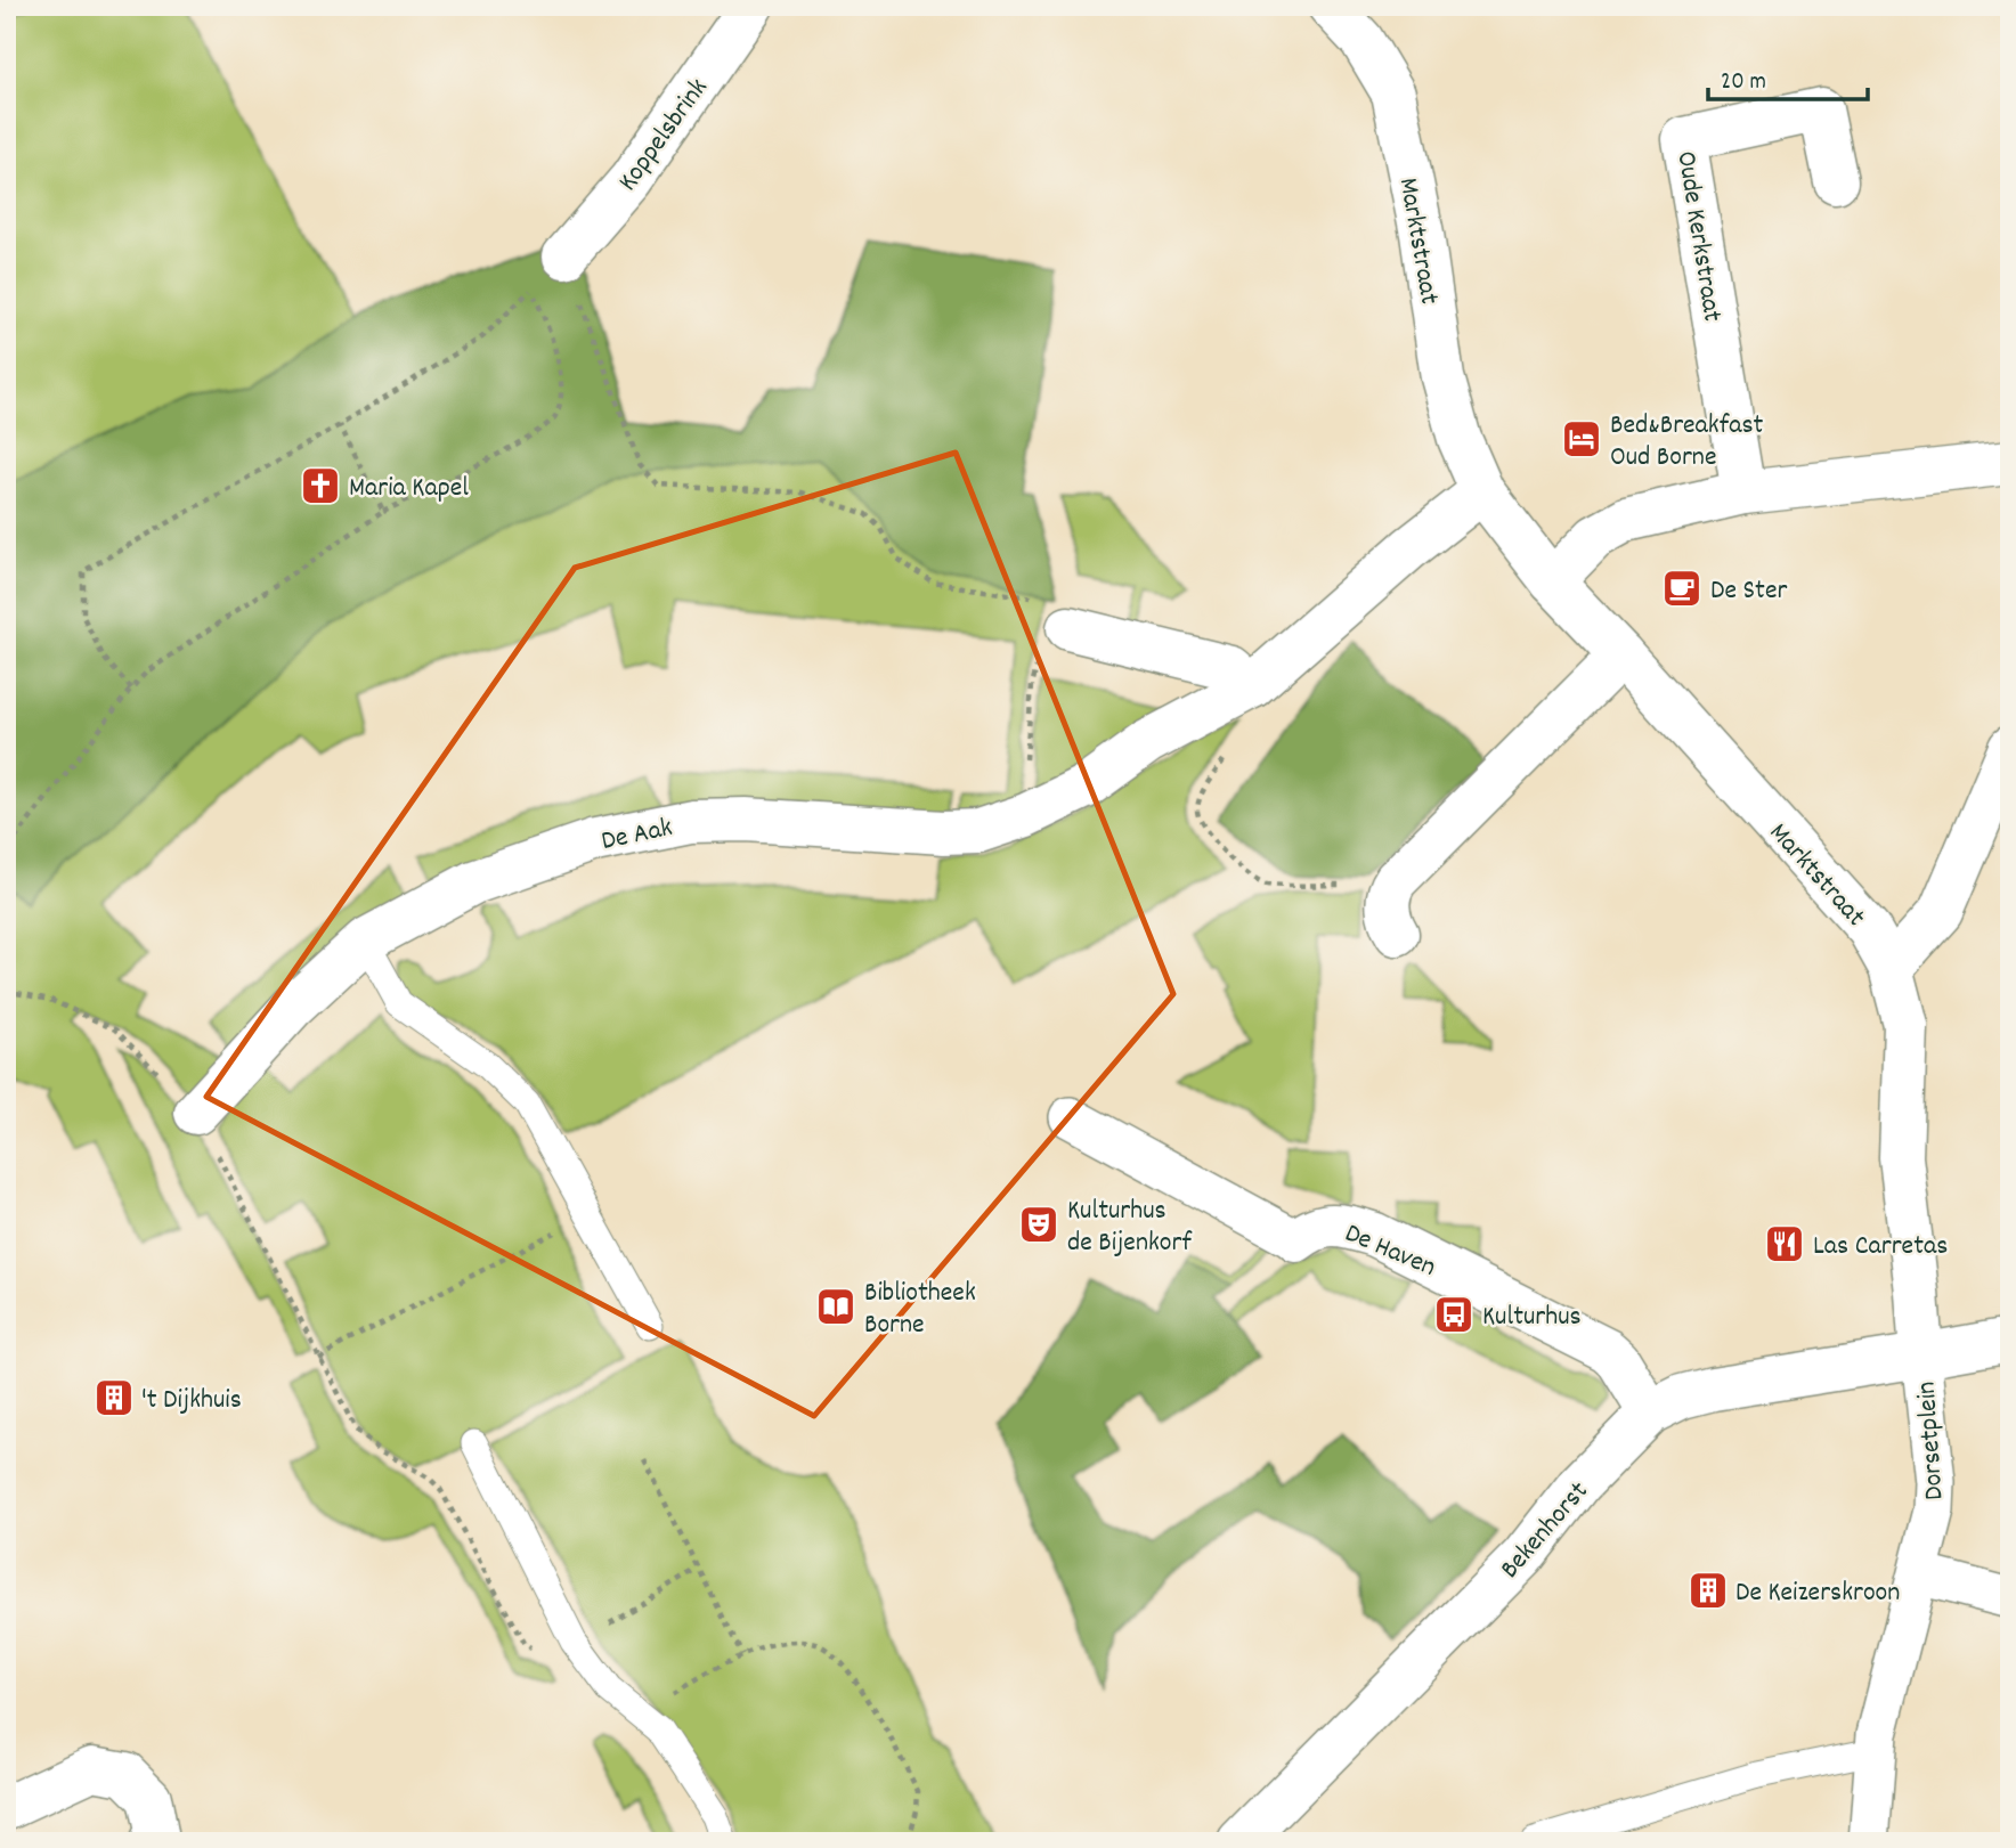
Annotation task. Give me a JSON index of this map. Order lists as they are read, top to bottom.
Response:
{
  "streets": {
    "street": [
      "Koppelsbrink",
      "Oude Kerkstraat",
      "Marktstraat",
      "De Aak",
      "De Haven",
      "Dorsetplein",
      "Bekenhorst"
    ]
  },
  "crossings": [
    ["Marktstraat", "Dorsetplein"],
    ["Marktstraat", "Bekenhorst"],
    ["De Haven", "Bekenhorst"],
    ["Dorsetplein", "Bekenhorst"]
  ],
  "places": {
    "hotel": ["Bed&Breakfast Oud Borne"],
    "church": ["Maria Kapel"],
    "cafe": ["De Ster"],
    "theatre": ["Kulturhus de Bijenkorf"],
    "restaurant": ["Las Carretas"],
    "library": ["Bibliotheek Borne"],
    "bus stop": ["Kulturhus"],
    "building": ["'t Dijkhuis", "De Keizerskroon"]
  },
  "scale_bar": "20 m"
}
